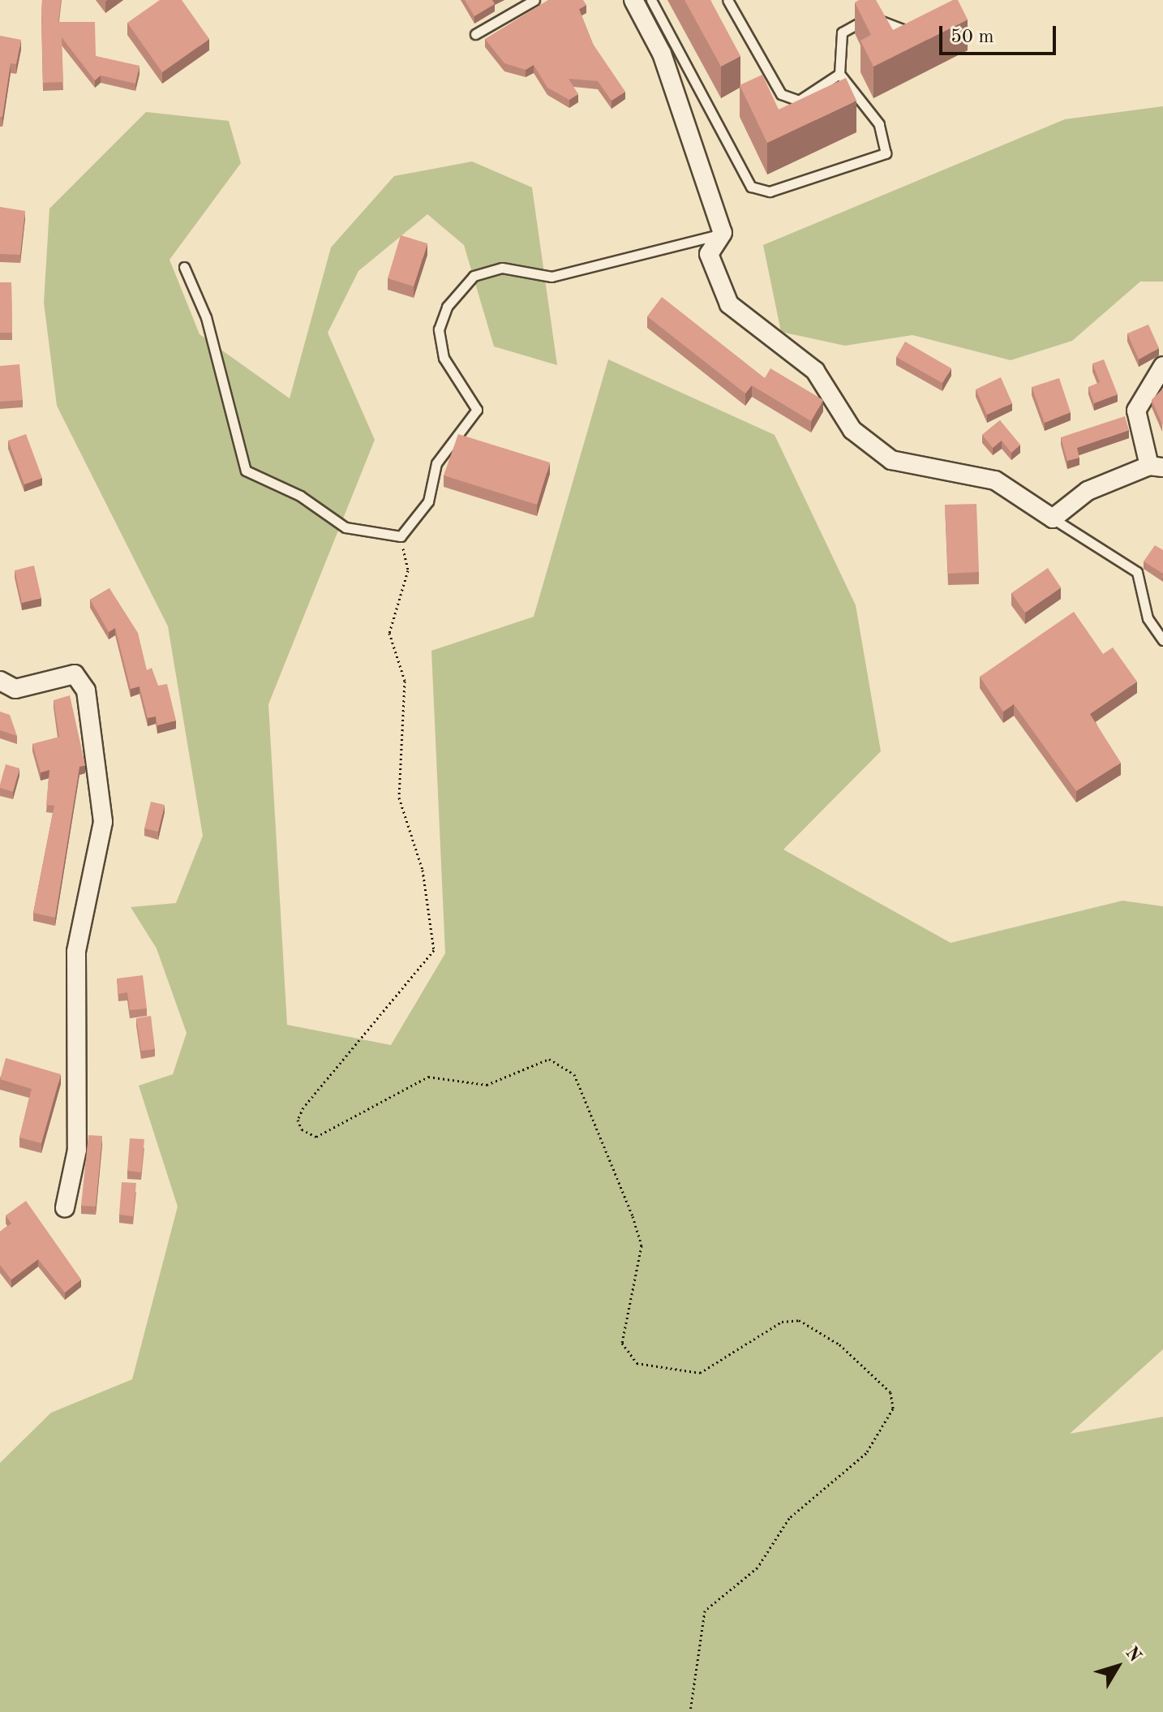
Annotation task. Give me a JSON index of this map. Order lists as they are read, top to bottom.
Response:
{
  "scale_bar": "50 m",
  "north": "top right"
}
